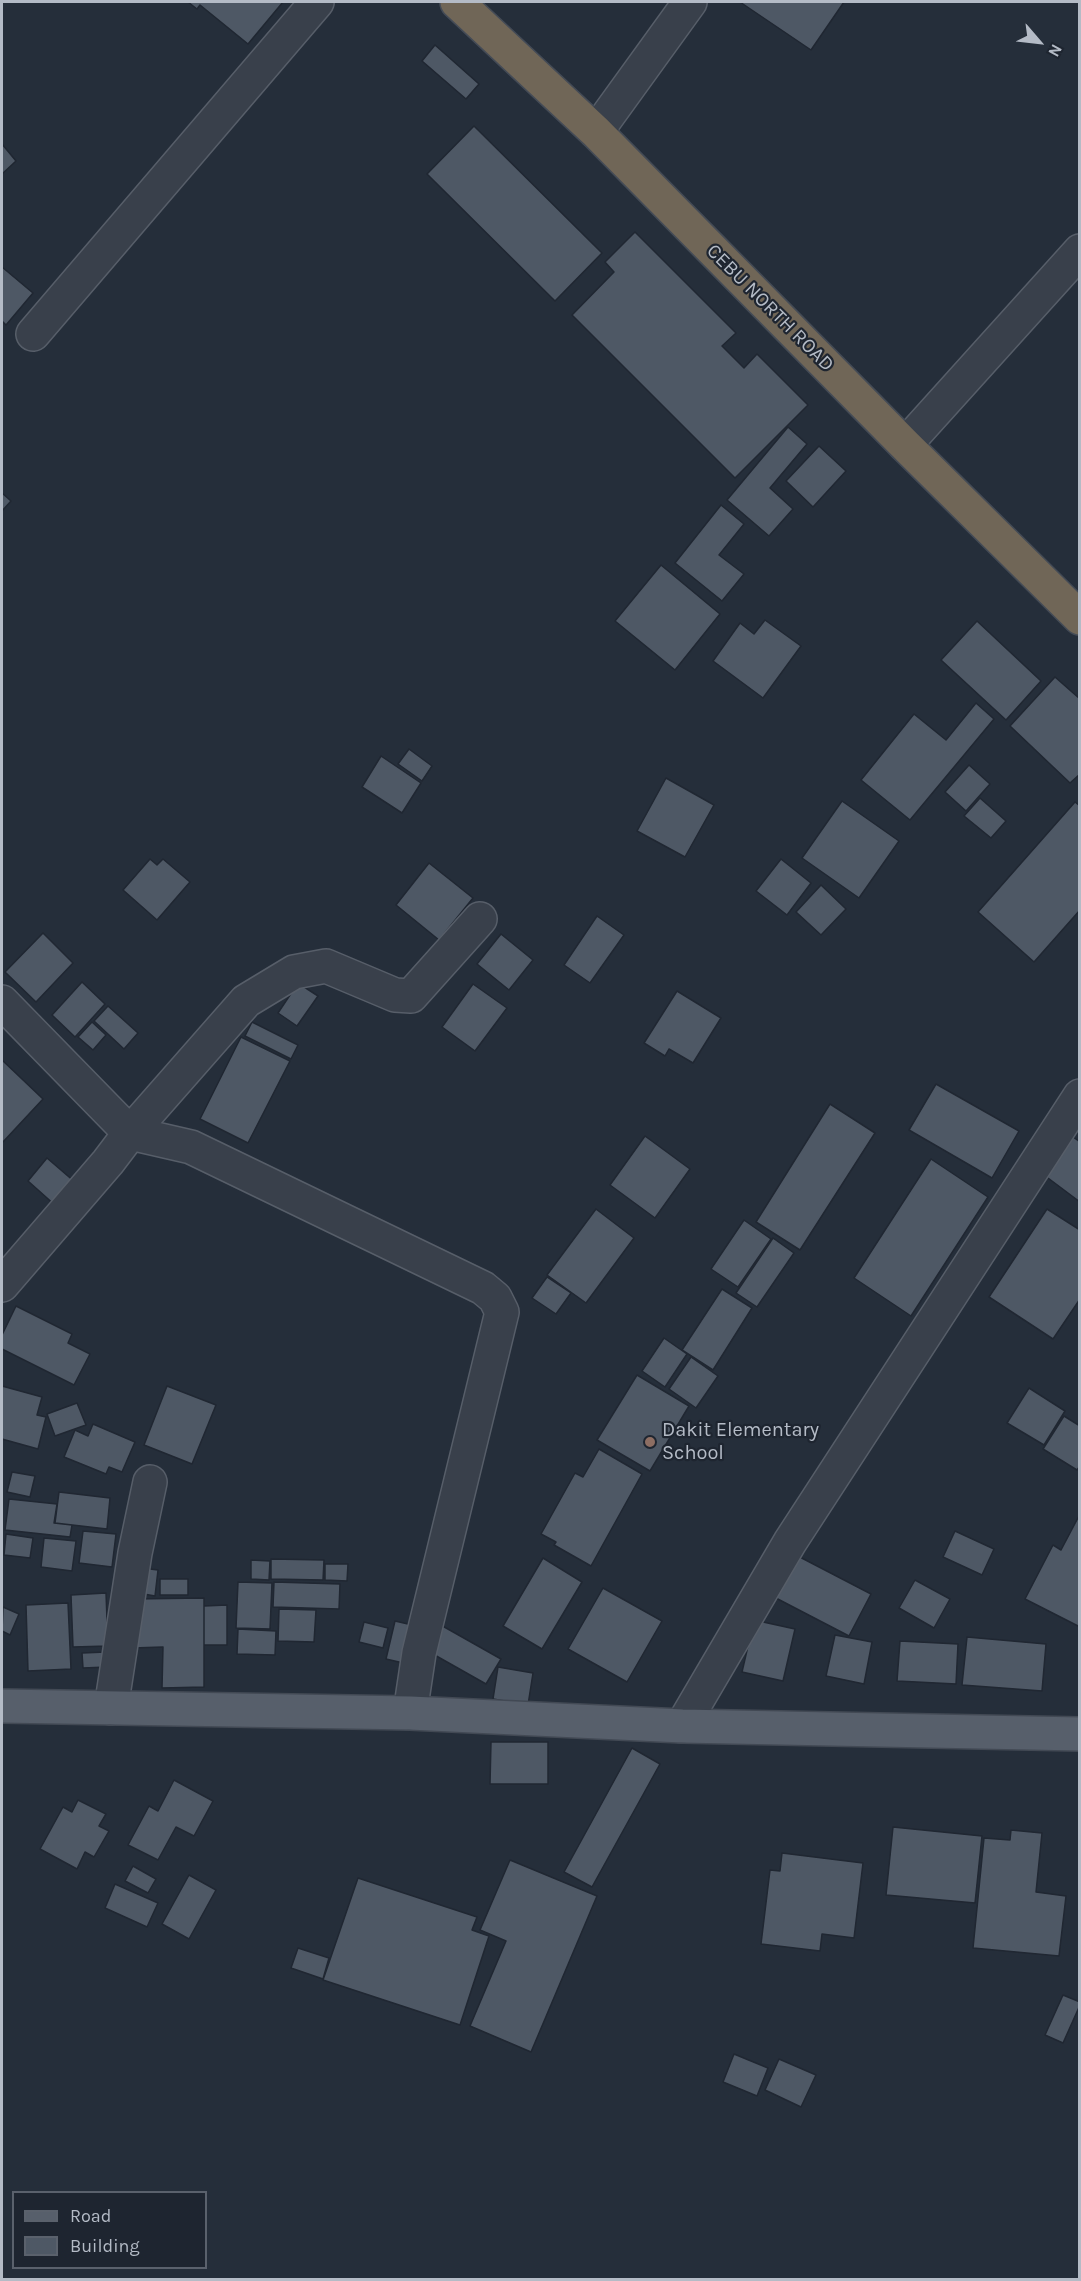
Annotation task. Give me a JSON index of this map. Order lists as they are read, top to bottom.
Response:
{
  "streets": {
    "highway": ["CEBU NORTH ROAD"]
  },
  "places": ["Dakit Elementary School"],
  "legend": ["Road", "Building"],
  "north": "bottom right"
}
